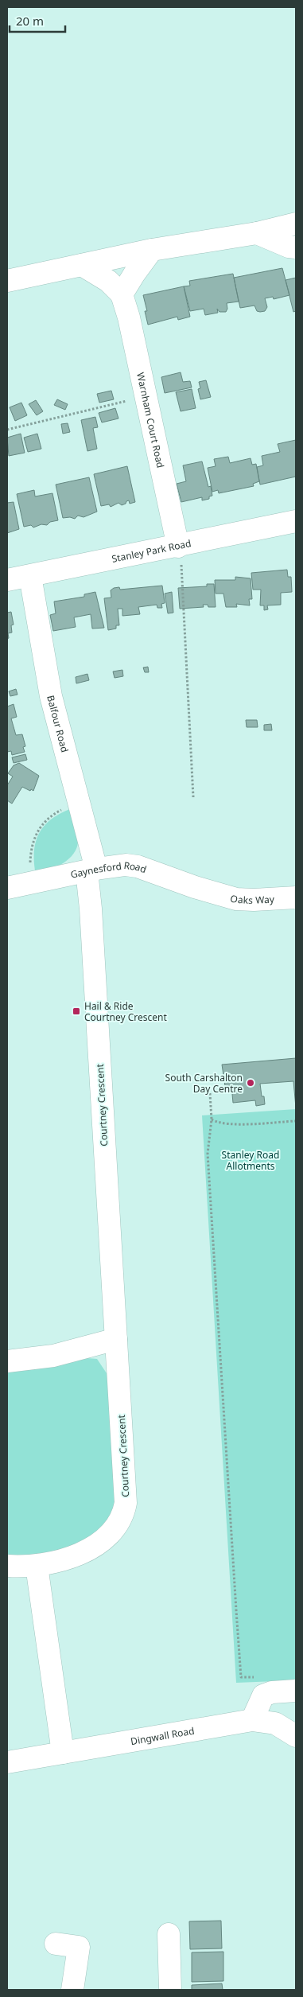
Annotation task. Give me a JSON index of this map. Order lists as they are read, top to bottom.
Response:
{
  "streets": {
    "street": [
      "Warnham Court Road",
      "Stanley Park Road",
      "Balfour Road",
      "Gaynesford Road",
      "Oaks Way",
      "Courtney Crescent",
      "Dingwall Road"
    ]
  },
  "crossings": [
    ["Warnham Court Road", "Stanley Park Road"],
    ["Stanley Park Road", "Balfour Road"],
    ["Balfour Road", "Gaynesford Road"],
    ["Balfour Road", "Courtney Crescent"],
    ["Gaynesford Road", "Oaks Way"],
    ["Gaynesford Road", "Courtney Crescent"]
  ],
  "parks": ["Stanley Road Allotments"],
  "places": {
    "transit": ["Hail & Ride Courtney Crescent"],
    "other": ["South Carshalton Day Centre"]
  },
  "scale_bar": "20 m"
}
